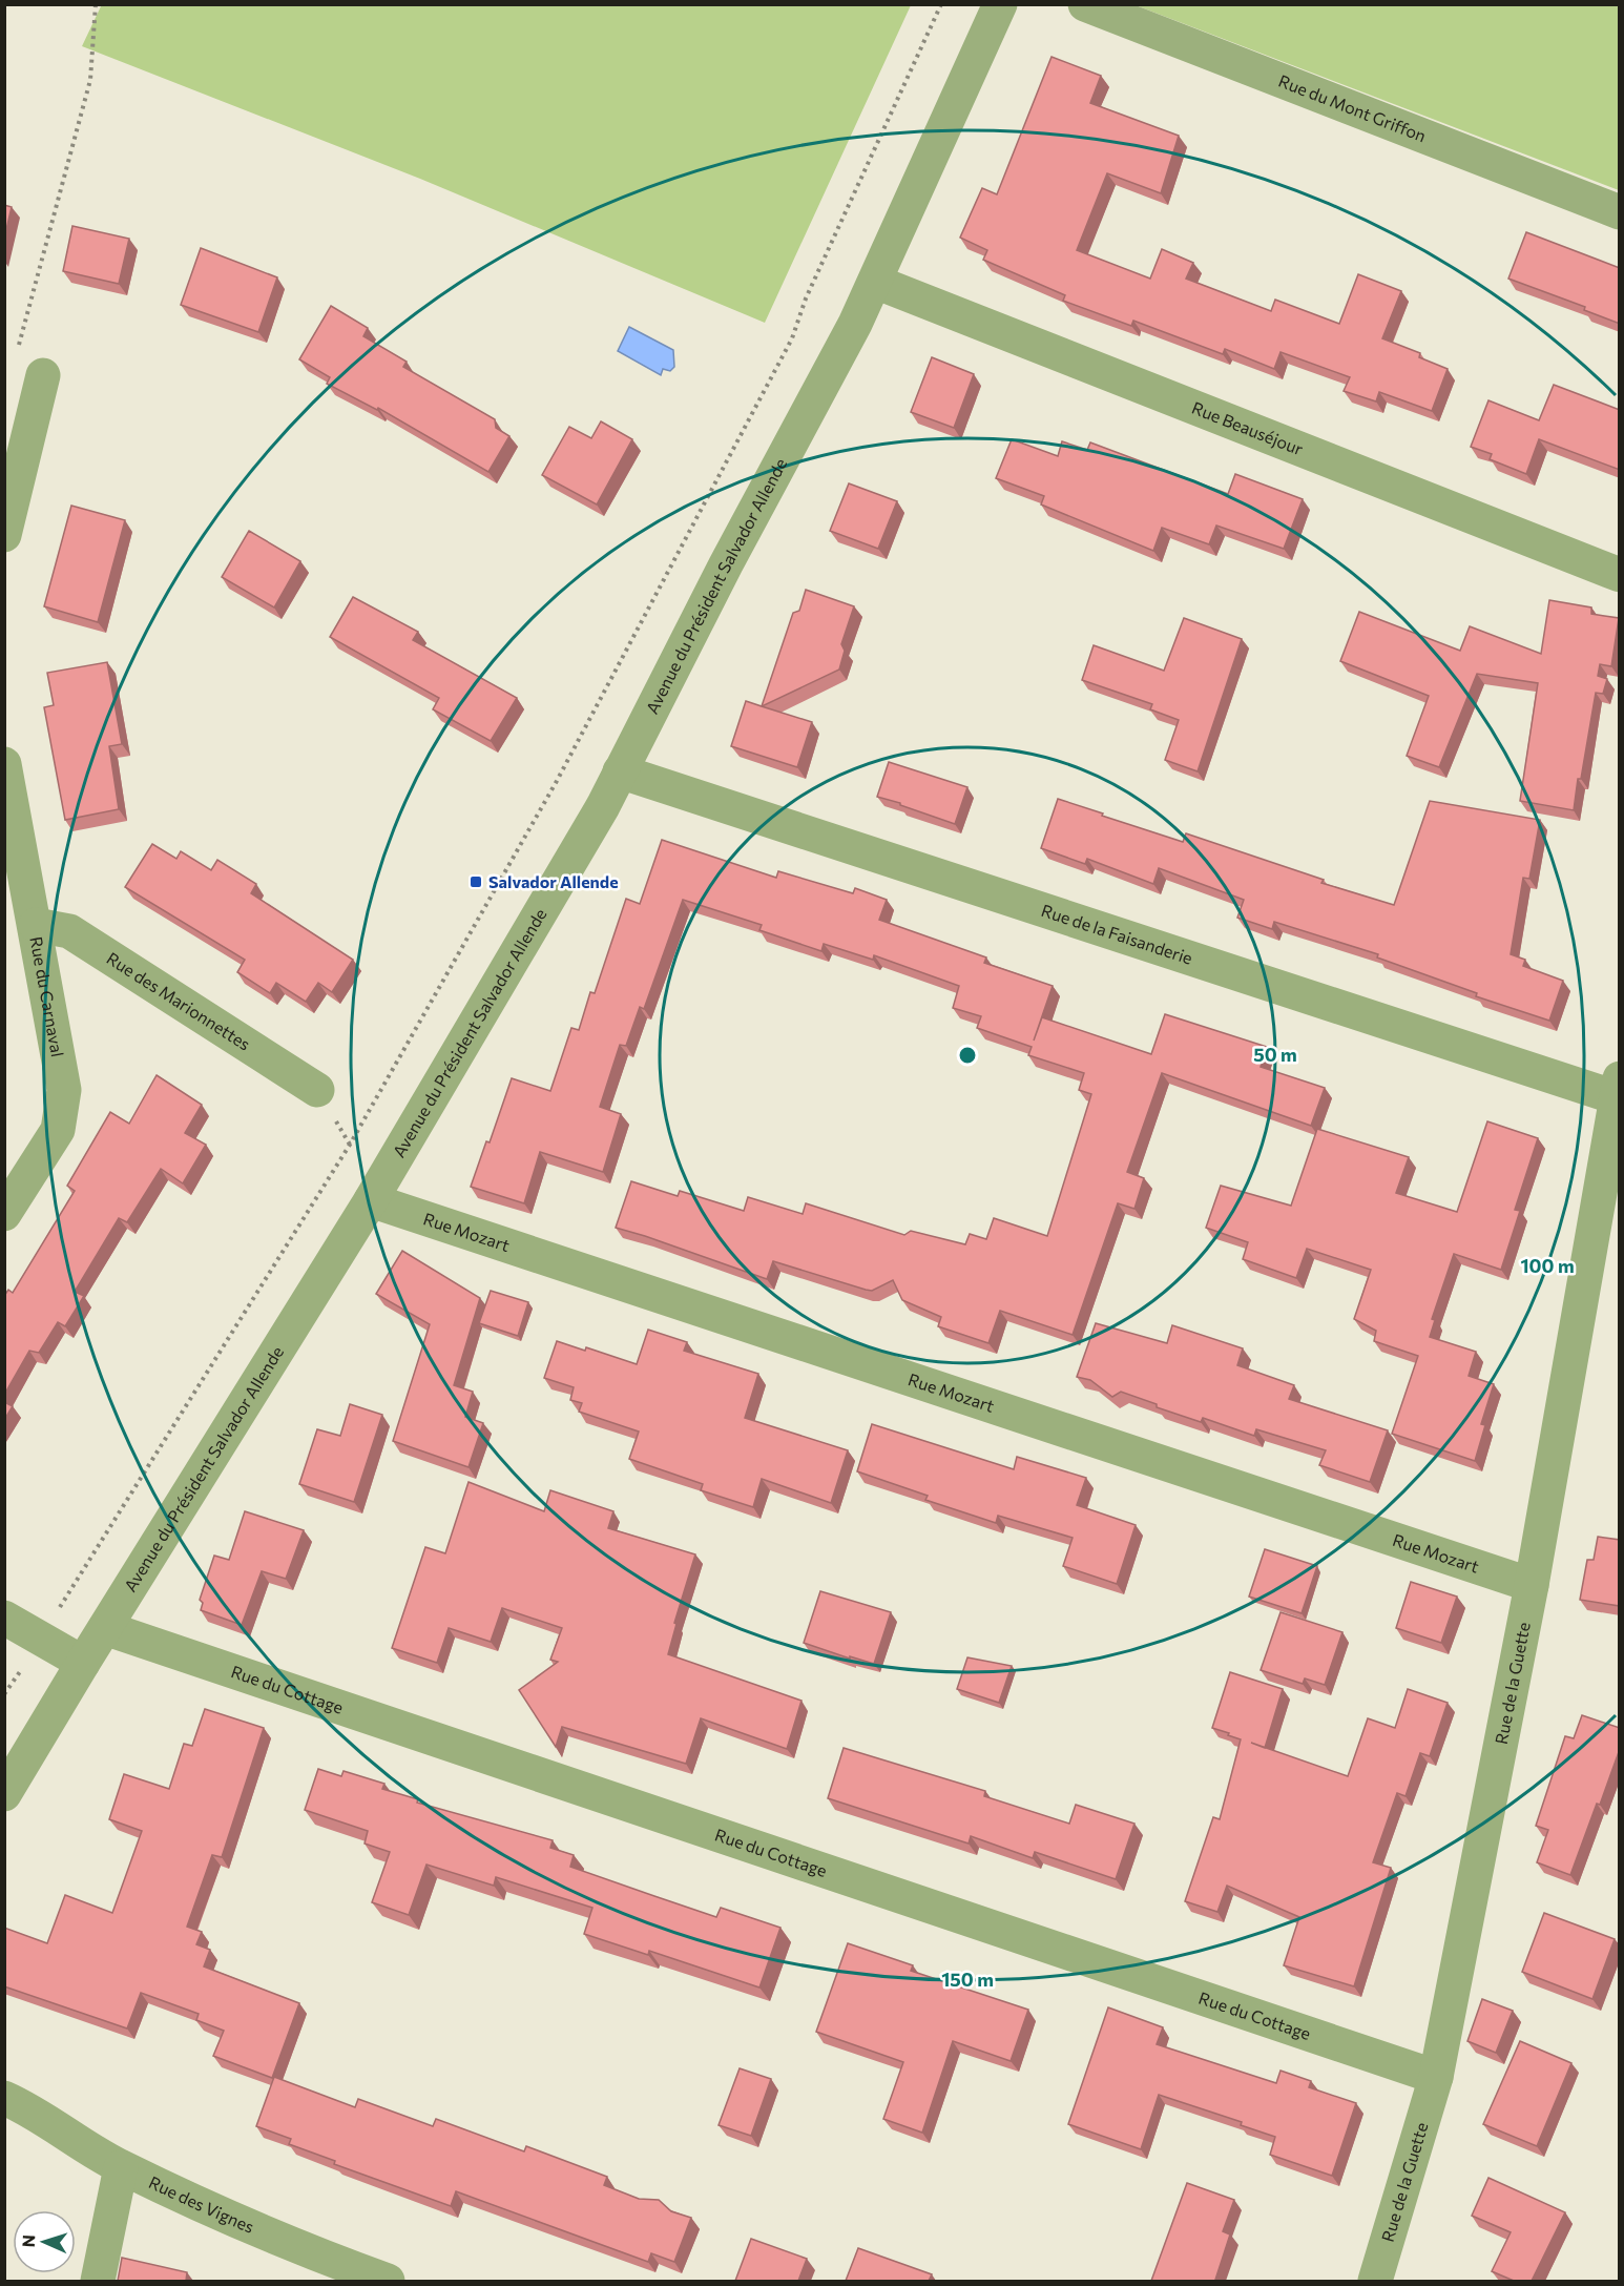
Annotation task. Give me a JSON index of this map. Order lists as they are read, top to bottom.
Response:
{
  "streets": {
    "street": [
      "Rue du Mont Griffon",
      "Rue Beauséjour",
      "Avenue du Président Salvador Allende",
      "Rue de la Faisanderie",
      "Rue du Carnaval",
      "Rue des Marionnettes",
      "Rue Mozart",
      "Rue de la Guette",
      "Rue du Cottage",
      "Rue des Vignes"
    ]
  },
  "crossings": [
    ["Rue Beauséjour", "Avenue du Président Salvador Allende"],
    ["Avenue du Président Salvador Allende", "Rue de la Faisanderie"],
    ["Avenue du Président Salvador Allende", "Rue Mozart"],
    ["Avenue du Président Salvador Allende", "Rue du Cottage"],
    ["Rue de la Faisanderie", "Rue de la Guette"],
    ["Rue du Carnaval", "Rue des Marionnettes"],
    ["Rue Mozart", "Rue de la Guette"],
    ["Rue de la Guette", "Rue du Cottage"]
  ],
  "places": {
    "transit": ["Salvador Allende"]
  },
  "north": "left",
  "rings": ["50 m", "100 m", "150 m"]
}
